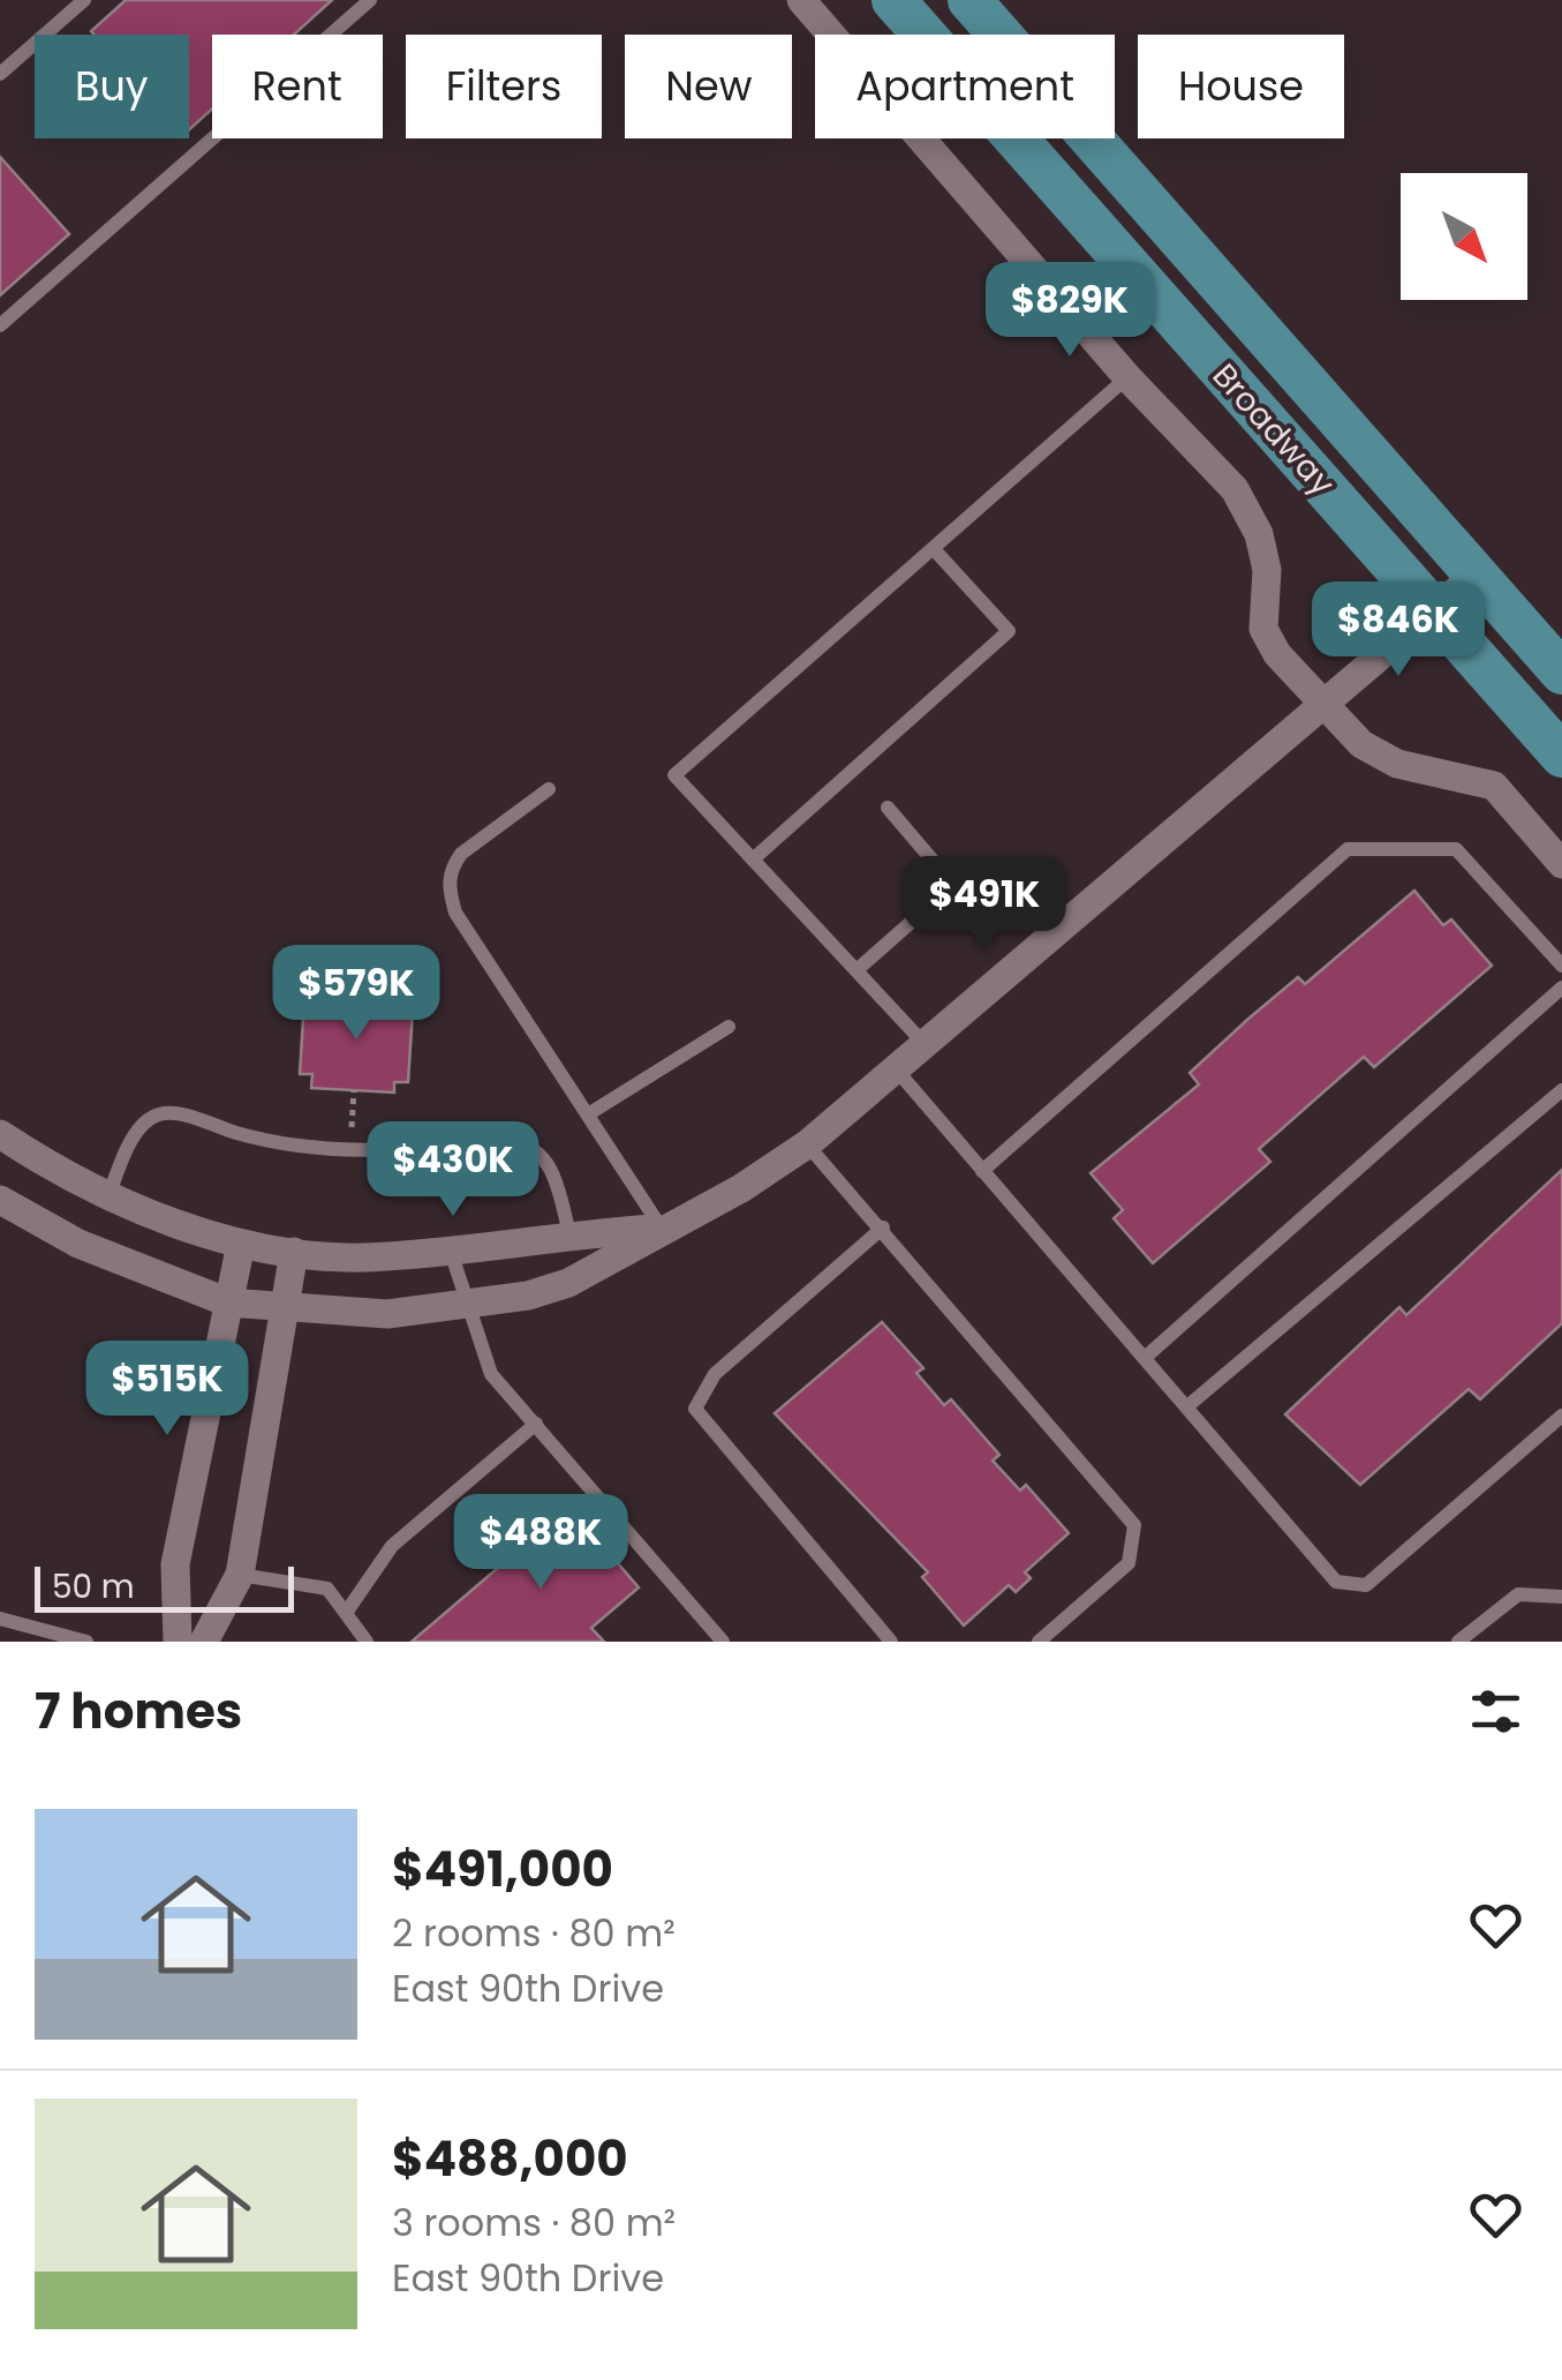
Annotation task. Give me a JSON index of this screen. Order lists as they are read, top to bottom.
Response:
{
  "streets": {
    "main road": ["Broadway"]
  },
  "scale_bar": "50 m",
  "north": "bottom right",
  "page": {
    "chip": [
      "Buy",
      "Rent",
      "Filters",
      "New",
      "Apartment",
      "House"
    ],
    "price": [
      "$829K",
      "$846K",
      "$491K",
      "$579K",
      "$430K",
      "$515K",
      "$488K"
    ],
    "scale": "50 m",
    "heading": "7 homes",
    "list": [
      {
        "name": "$491,000",
        "note": "2 rooms · 80 m² · East 90th Drive"
      },
      {
        "name": "$488,000",
        "note": "3 rooms · 80 m² · East 90th Drive"
      }
    ]
  }
}
